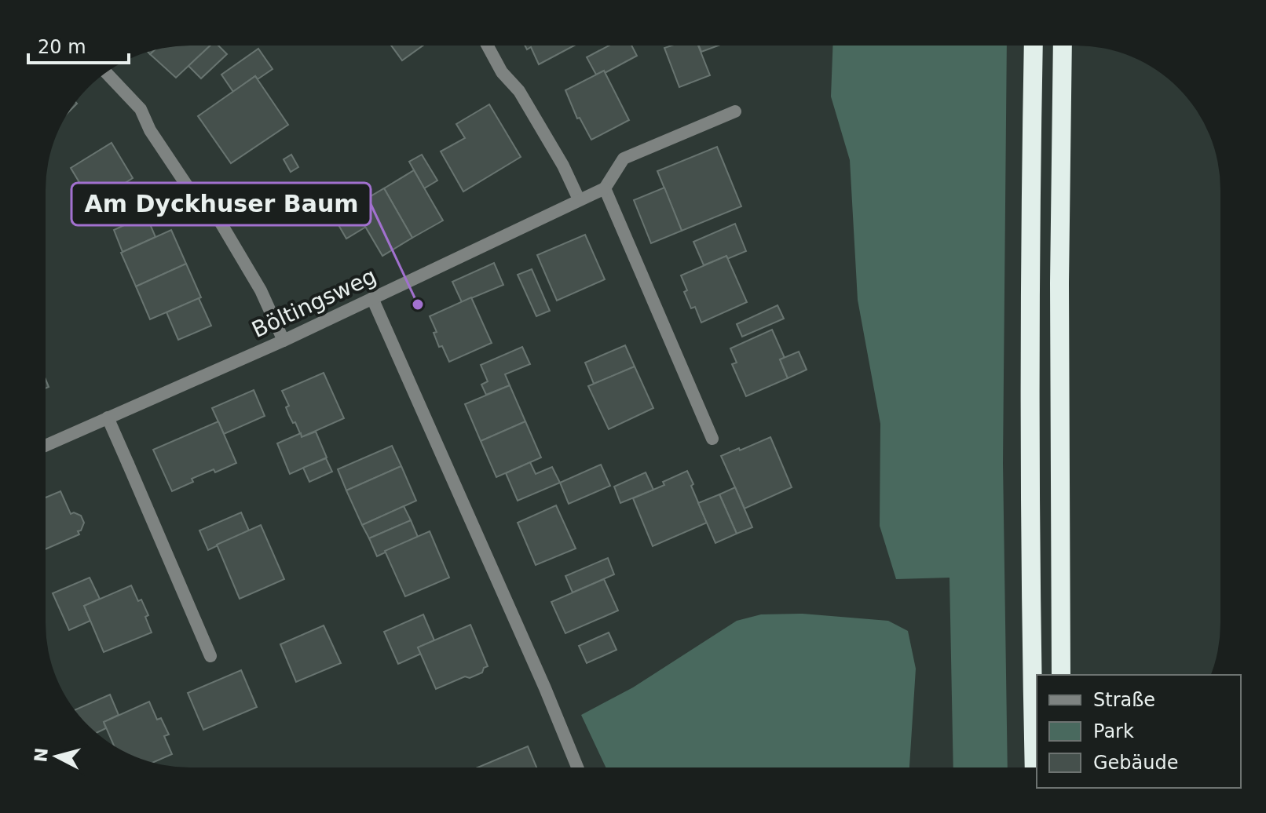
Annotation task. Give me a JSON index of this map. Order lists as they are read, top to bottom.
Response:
{
  "streets": {
    "street": ["Böltingsweg"]
  },
  "places": ["Am Dyckhuser Baum"],
  "legend": ["Straße", "Park", "Gebäude"],
  "scale_bar": "20 m",
  "north": "left"
}
